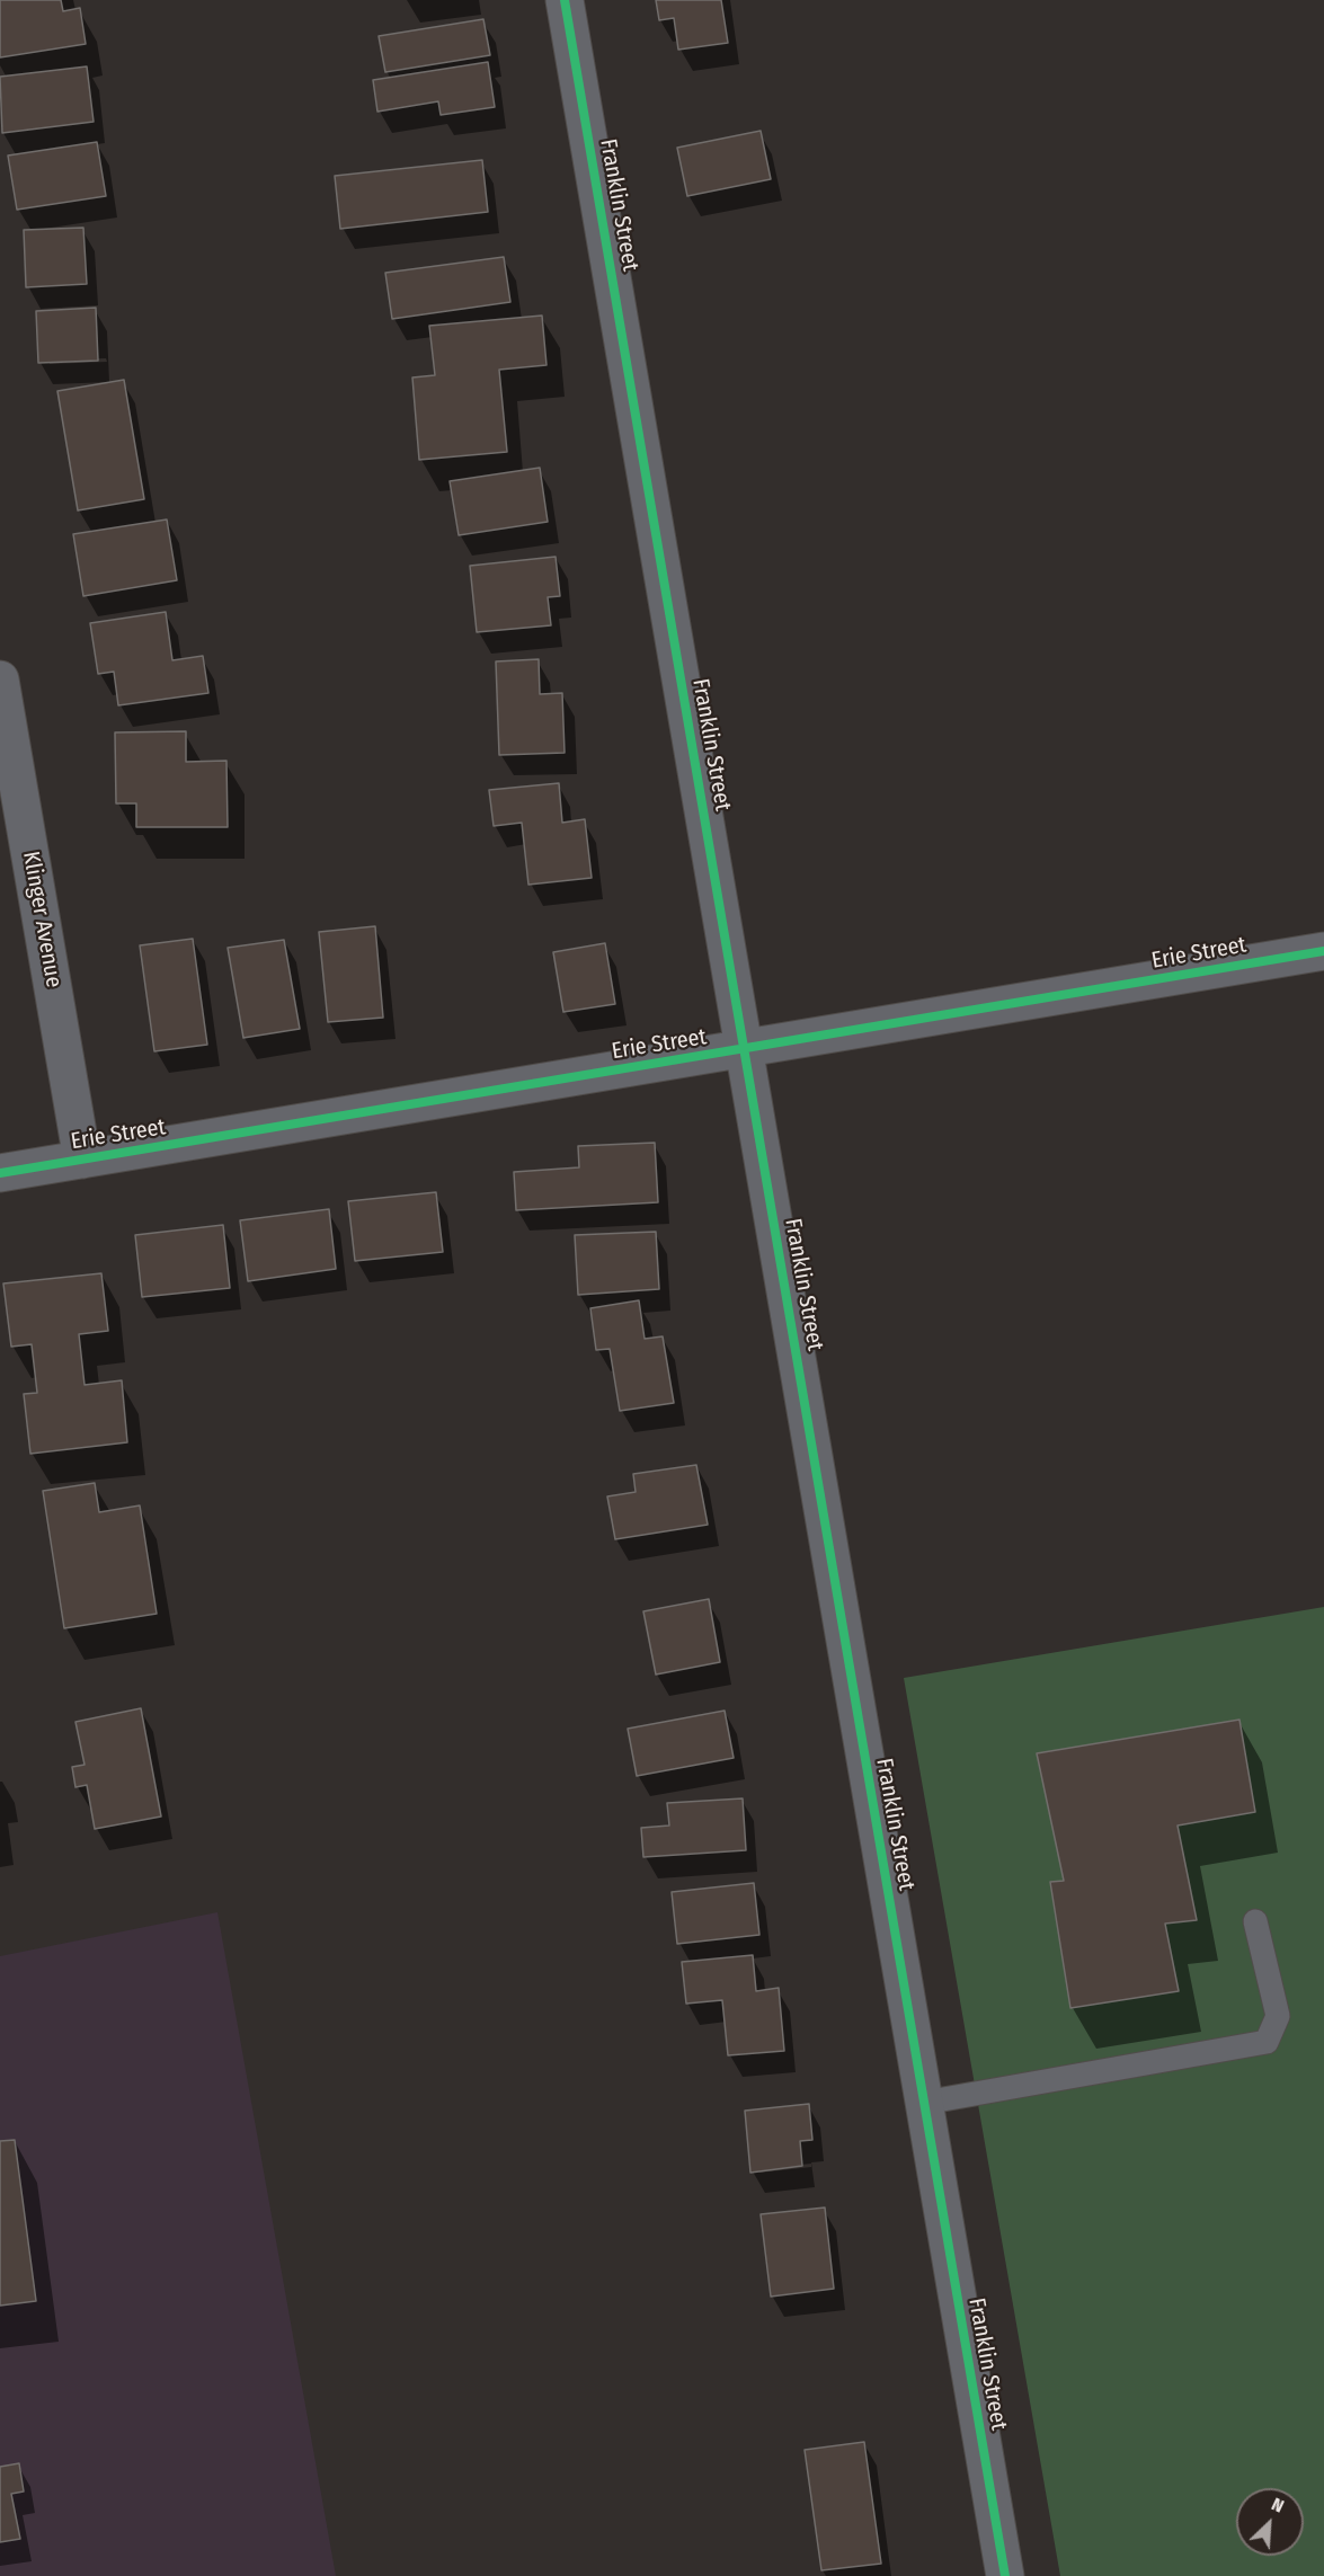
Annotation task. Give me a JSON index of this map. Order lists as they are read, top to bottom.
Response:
{
  "streets": {
    "street": ["Franklin Street", "Klinger Avenue", "Erie Street"]
  },
  "crossings": [
    ["Franklin Street", "Erie Street"],
    ["Klinger Avenue", "Erie Street"]
  ],
  "north": "top right"
}
